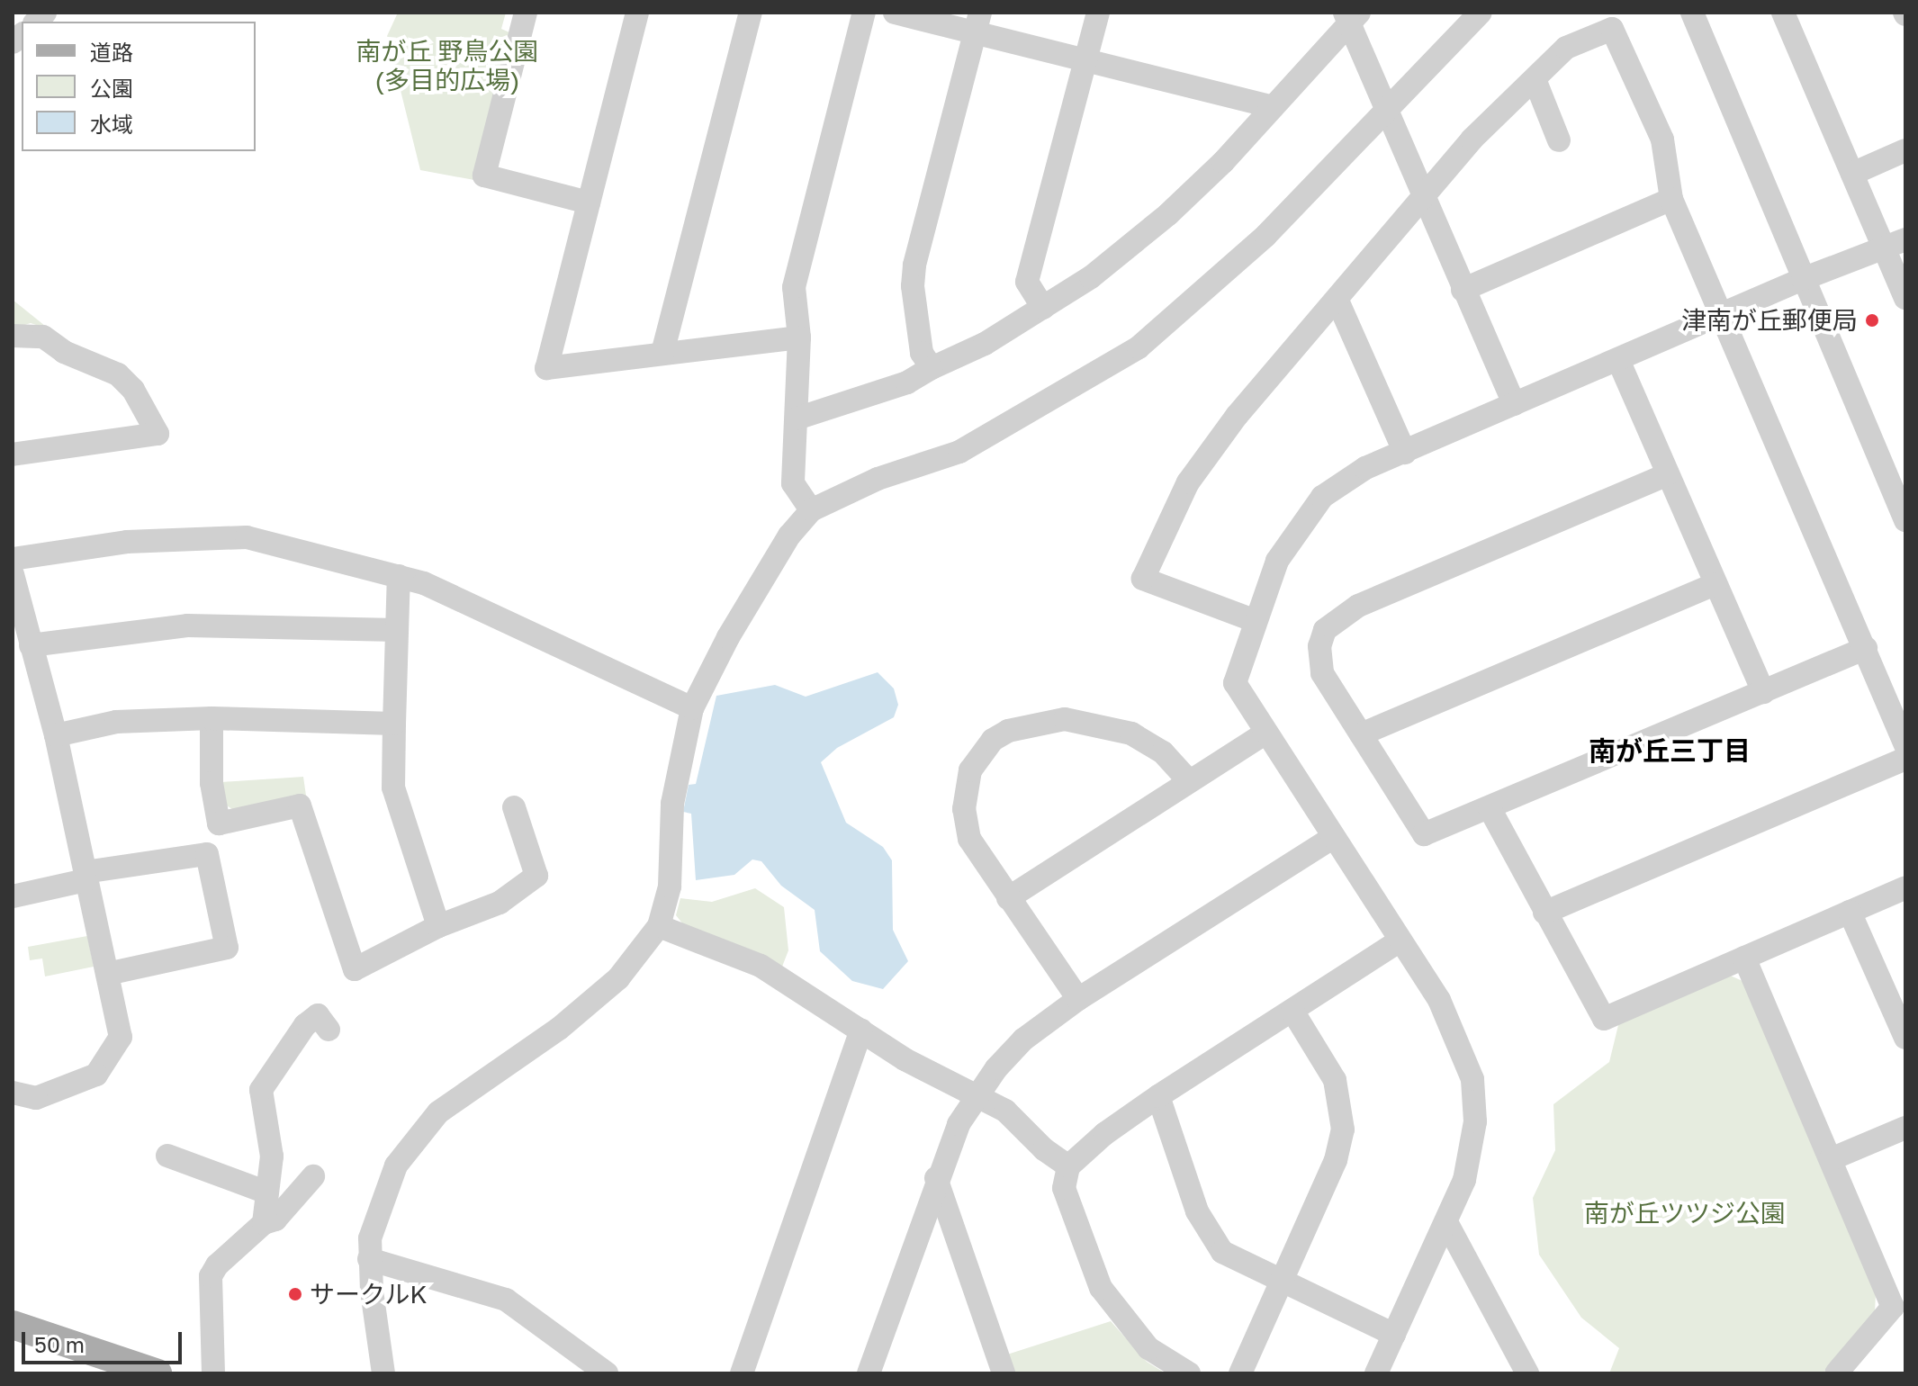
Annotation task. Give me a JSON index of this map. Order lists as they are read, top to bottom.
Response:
{
  "districts": ["南が丘三丁目"],
  "parks": ["南が丘 野鳥公園 (多目的広場)", "南が丘ツツジ公園"],
  "places": ["津南が丘郵便局", "サークルK"],
  "legend": ["道路", "公園", "水域"],
  "scale_bar": "50 m"
}
